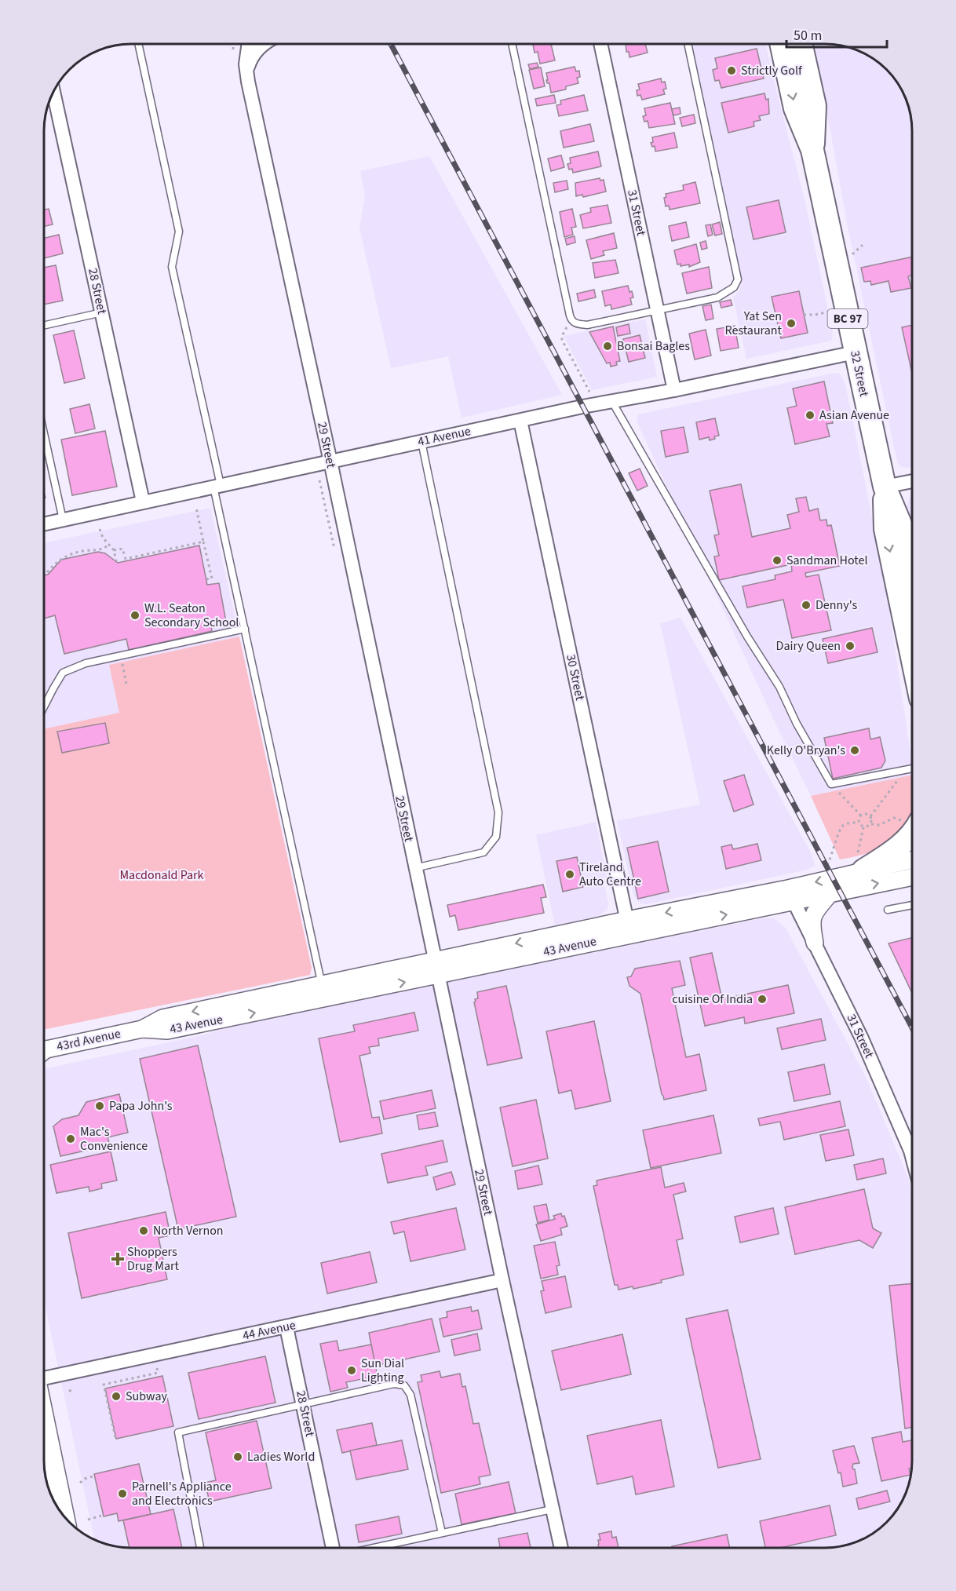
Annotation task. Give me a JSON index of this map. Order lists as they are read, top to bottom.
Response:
{
  "streets": {
    "highway": ["BC 97", "32 Street"],
    "street": [
      "31 Street",
      "28 Street",
      "41 Avenue",
      "29 Street",
      "30 Street",
      "43 Avenue",
      "43rd Avenue",
      "44 Avenue"
    ]
  },
  "crossings": [
    ["31 Street", "41 Avenue"],
    ["31 Street", "43 Avenue"],
    ["28 Street", "41 Avenue"],
    ["28 Street", "44 Avenue"],
    ["32 Street", "41 Avenue"],
    ["41 Avenue", "29 Street"],
    ["41 Avenue", "30 Street"],
    ["29 Street", "43 Avenue"],
    ["29 Street", "44 Avenue"],
    ["30 Street", "43 Avenue"],
    ["43 Avenue", "43rd Avenue"]
  ],
  "parks": ["Macdonald Park"],
  "places": {
    "other": [
      "Strictly Golf",
      "Yat Sen Restaurant",
      "Bonsai Bagles",
      "Asian Avenue",
      "Sandman Hotel",
      "Denny's",
      "W.L. Seaton Secondary School",
      "Dairy Queen",
      "Kelly O'Bryan's",
      "Tireland Auto Centre",
      "cuisine Of India",
      "Papa John's",
      "Mac's Convenience",
      "North Vernon",
      "Sun Dial Lighting",
      "Subway",
      "Ladies World",
      "Parnell's Appliance and Electronics"
    ],
    "health": ["Shoppers Drug Mart"]
  },
  "scale_bar": "50 m"
}
